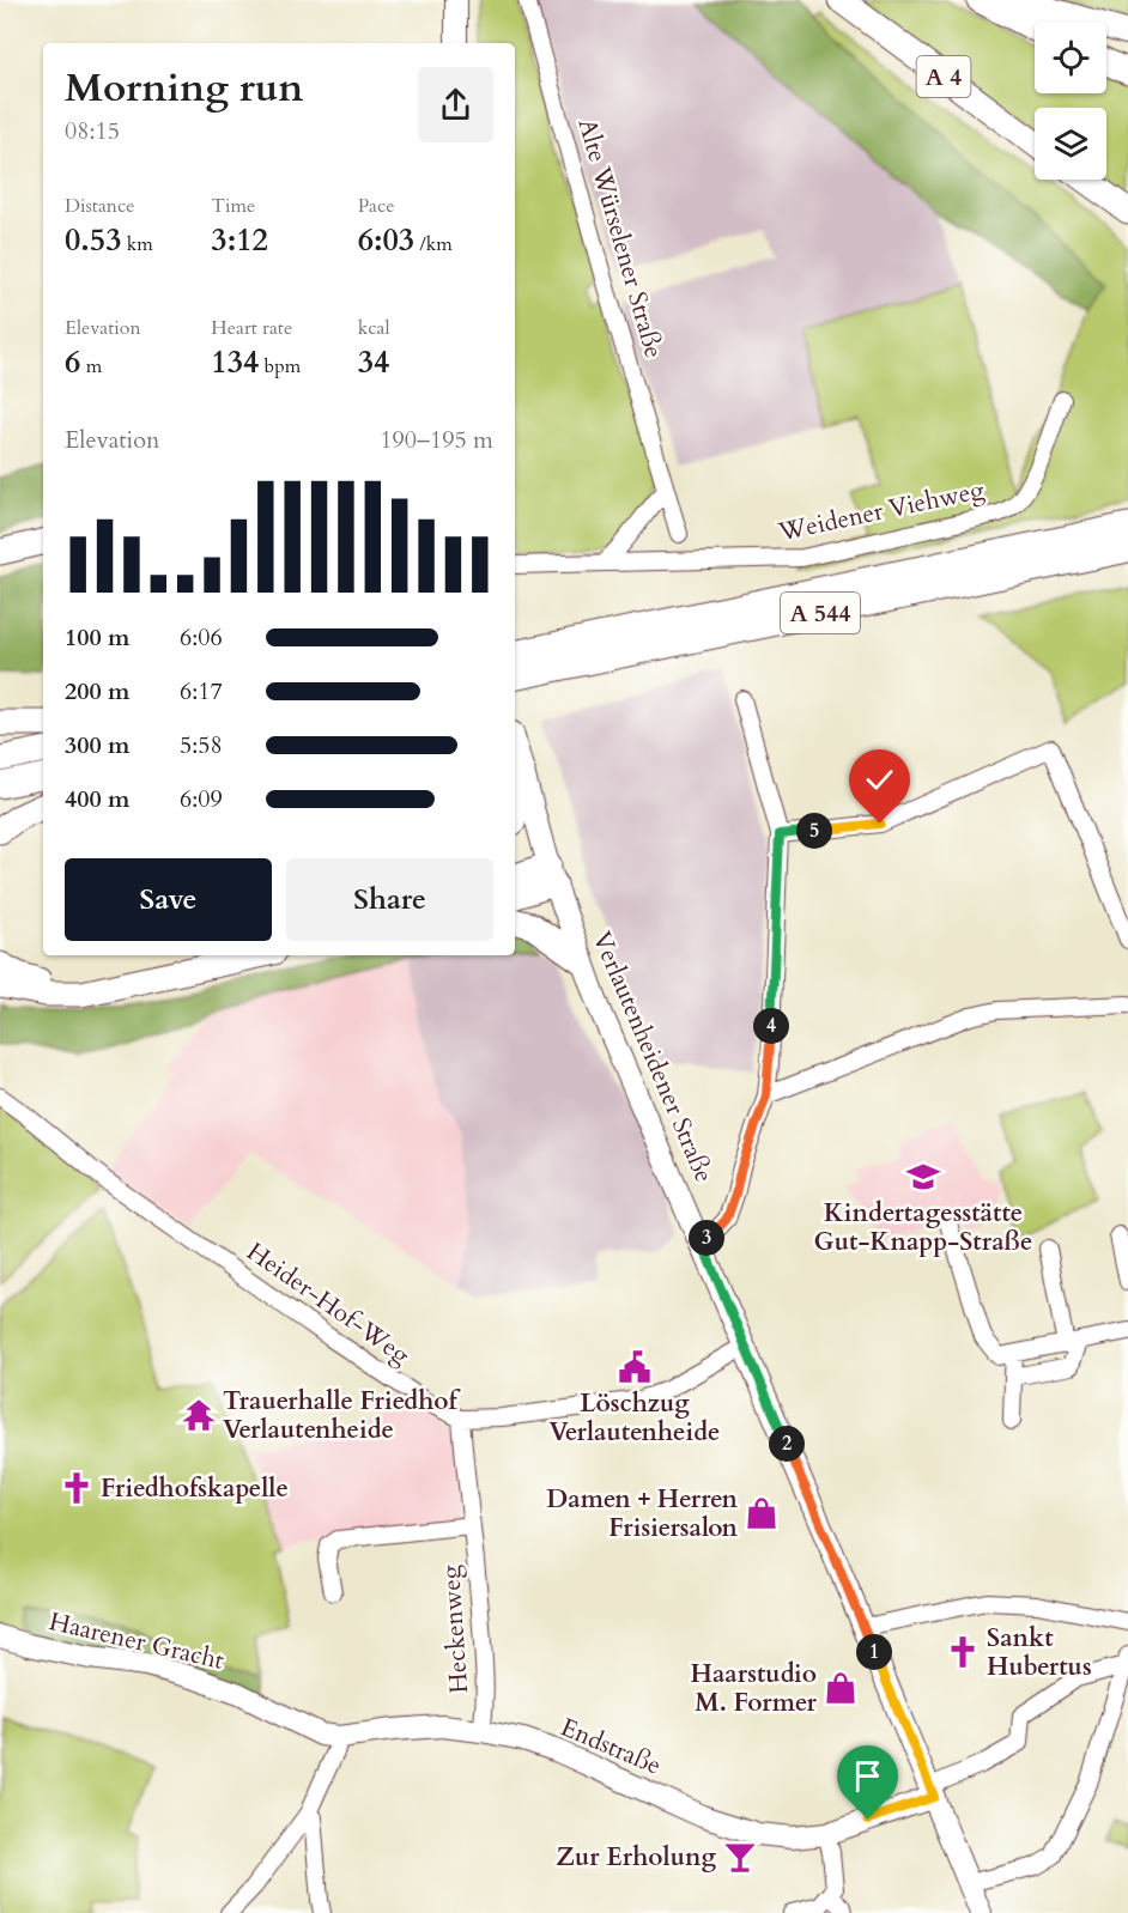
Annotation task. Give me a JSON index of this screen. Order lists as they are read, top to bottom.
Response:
{
  "streets": {
    "highway": ["A 4", "A 544"],
    "main road": ["Verlautenheidener Straße", "Haarener Gracht", "Endstraße"],
    "street": [
      "Alte Würselener Straße",
      "Weidener Viehweg",
      "Heider-Hof-Weg",
      "Heckenweg"
    ]
  },
  "crossings": [
    ["Verlautenheidener Straße", "Heider-Hof-Weg"],
    ["Verlautenheidener Straße", "Endstraße"],
    ["Heider-Hof-Weg", "Heckenweg"],
    ["Heckenweg", "Endstraße"],
    ["Haarener Gracht", "Endstraße"]
  ],
  "places": {
    "school or university": ["Kindertagesstätte Gut-Knapp-Straße"],
    "public building": ["Löschzug Verlautenheide"],
    "temple": ["Trauerhalle Friedhof Verlautenheide"],
    "church": ["Friedhofskapelle", "Sankt Hubertus"],
    "shop": ["Damen + Herren Frisiersalon", "Haarstudio M. Former"],
    "bar": ["Zur Erholung"]
  },
  "page": {
    "heading": ["Morning run", "08:15"],
    "stats": [
      ["Distance", "0.53 km"],
      ["Time", "3:12"],
      ["Pace", "6:03 /km"],
      ["Elevation", "6 m"],
      ["Heart rate", "134 bpm"],
      ["kcal", "34"]
    ],
    "chart": ["Elevation", "190–195 m"],
    "list": [
      {
        "name": "100 m",
        "note": "6:06"
      },
      {
        "name": "200 m",
        "note": "6:17"
      },
      {
        "name": "300 m",
        "note": "5:58"
      },
      {
        "name": "400 m",
        "note": "6:09"
      }
    ],
    "pins": [
      "5",
      "4",
      "3",
      "2",
      "1"
    ],
    "buttons": ["Save", "Share"]
  }
}
